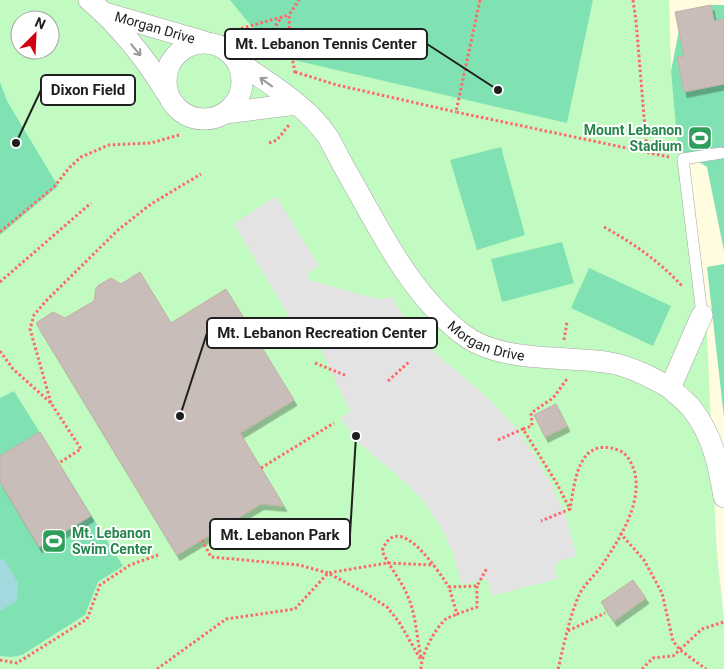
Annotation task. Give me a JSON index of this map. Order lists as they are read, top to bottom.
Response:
{
  "streets": {
    "street": ["Morgan Drive"]
  },
  "places": {
    "other": [
      "Mt. Lebanon Tennis Center",
      "Dixon Field",
      "Mt. Lebanon Recreation Center",
      "Mt. Lebanon Park"
    ],
    "sports": ["Mount Lebanon Stadium", "Mt. Lebanon Swim Center"]
  },
  "north": "top right"
}
